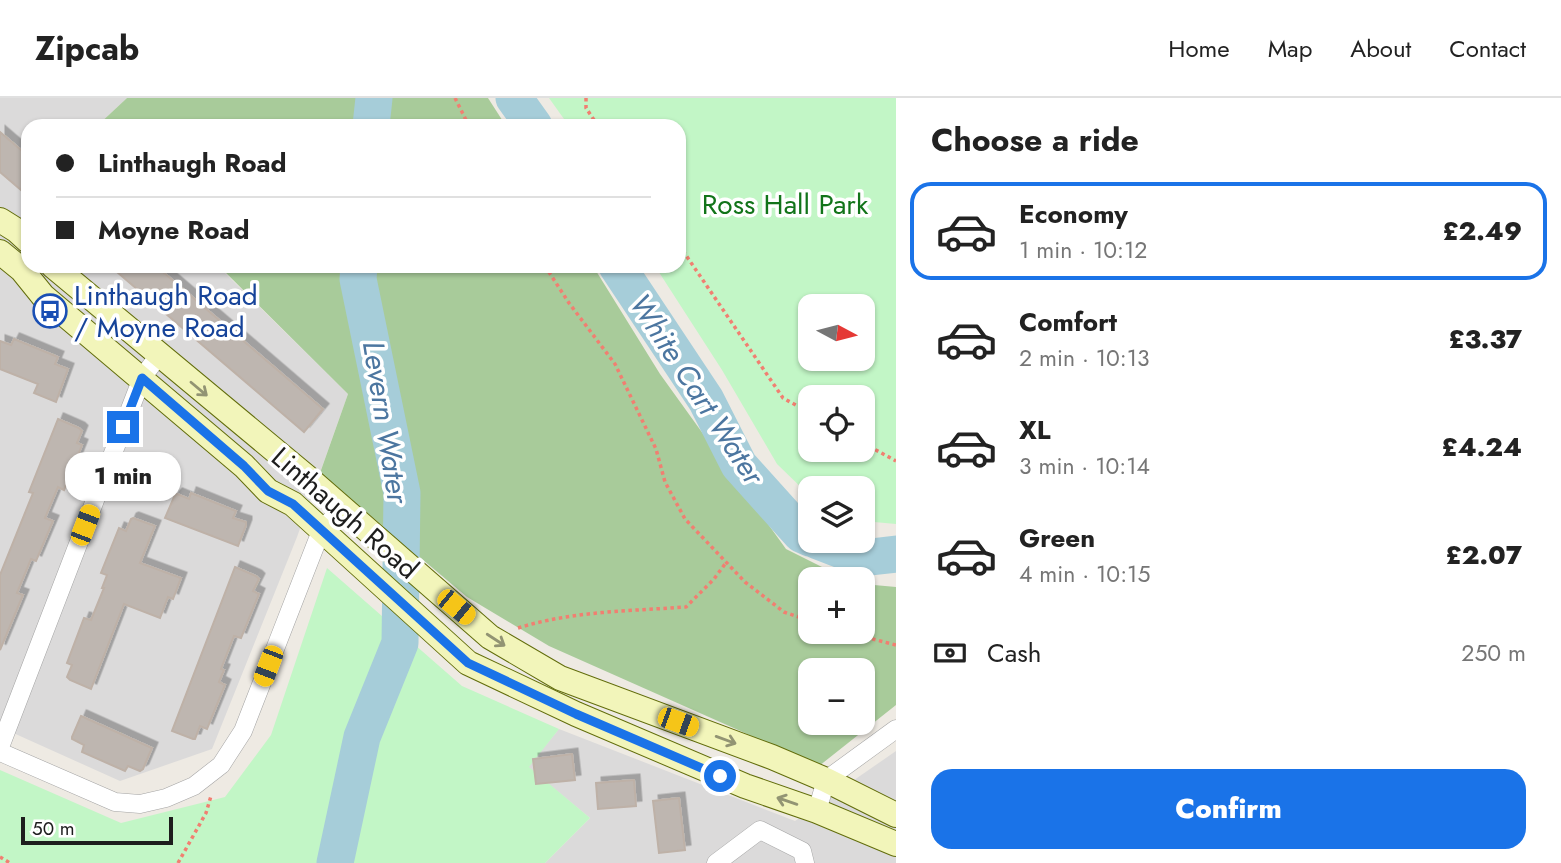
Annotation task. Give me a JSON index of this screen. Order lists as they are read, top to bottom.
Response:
{
  "streets": {
    "street": ["Linthaugh Road"]
  },
  "water": ["White Cart Water", "Levern Water"],
  "parks": ["Ross Hall Park"],
  "places": {
    "bus stop": ["Linthaugh Road / Moyne Road"]
  },
  "scale_bar": "50 m",
  "north": "right",
  "page": {
    "header": "Zipcab",
    "nav": [
      "Home",
      "Map",
      "About",
      "Contact"
    ],
    "heading": "Choose a ride",
    "banner": ["Linthaugh Road", "Moyne Road"],
    "list": [
      {
        "name": "Economy",
        "note": "1 min · 10:12",
        "value": "£2.49"
      },
      {
        "name": "Comfort",
        "note": "2 min · 10:13",
        "value": "£3.37"
      },
      {
        "name": "XL",
        "note": "3 min · 10:14",
        "value": "£4.24"
      },
      {
        "name": "Green",
        "note": "4 min · 10:15",
        "value": "£2.07"
      }
    ],
    "map_buttons": ["+", "−"],
    "bubble": "1 min",
    "pay": ["Cash", "250 m"],
    "buttons": "Confirm",
    "scale": "50 m"
  }
}
